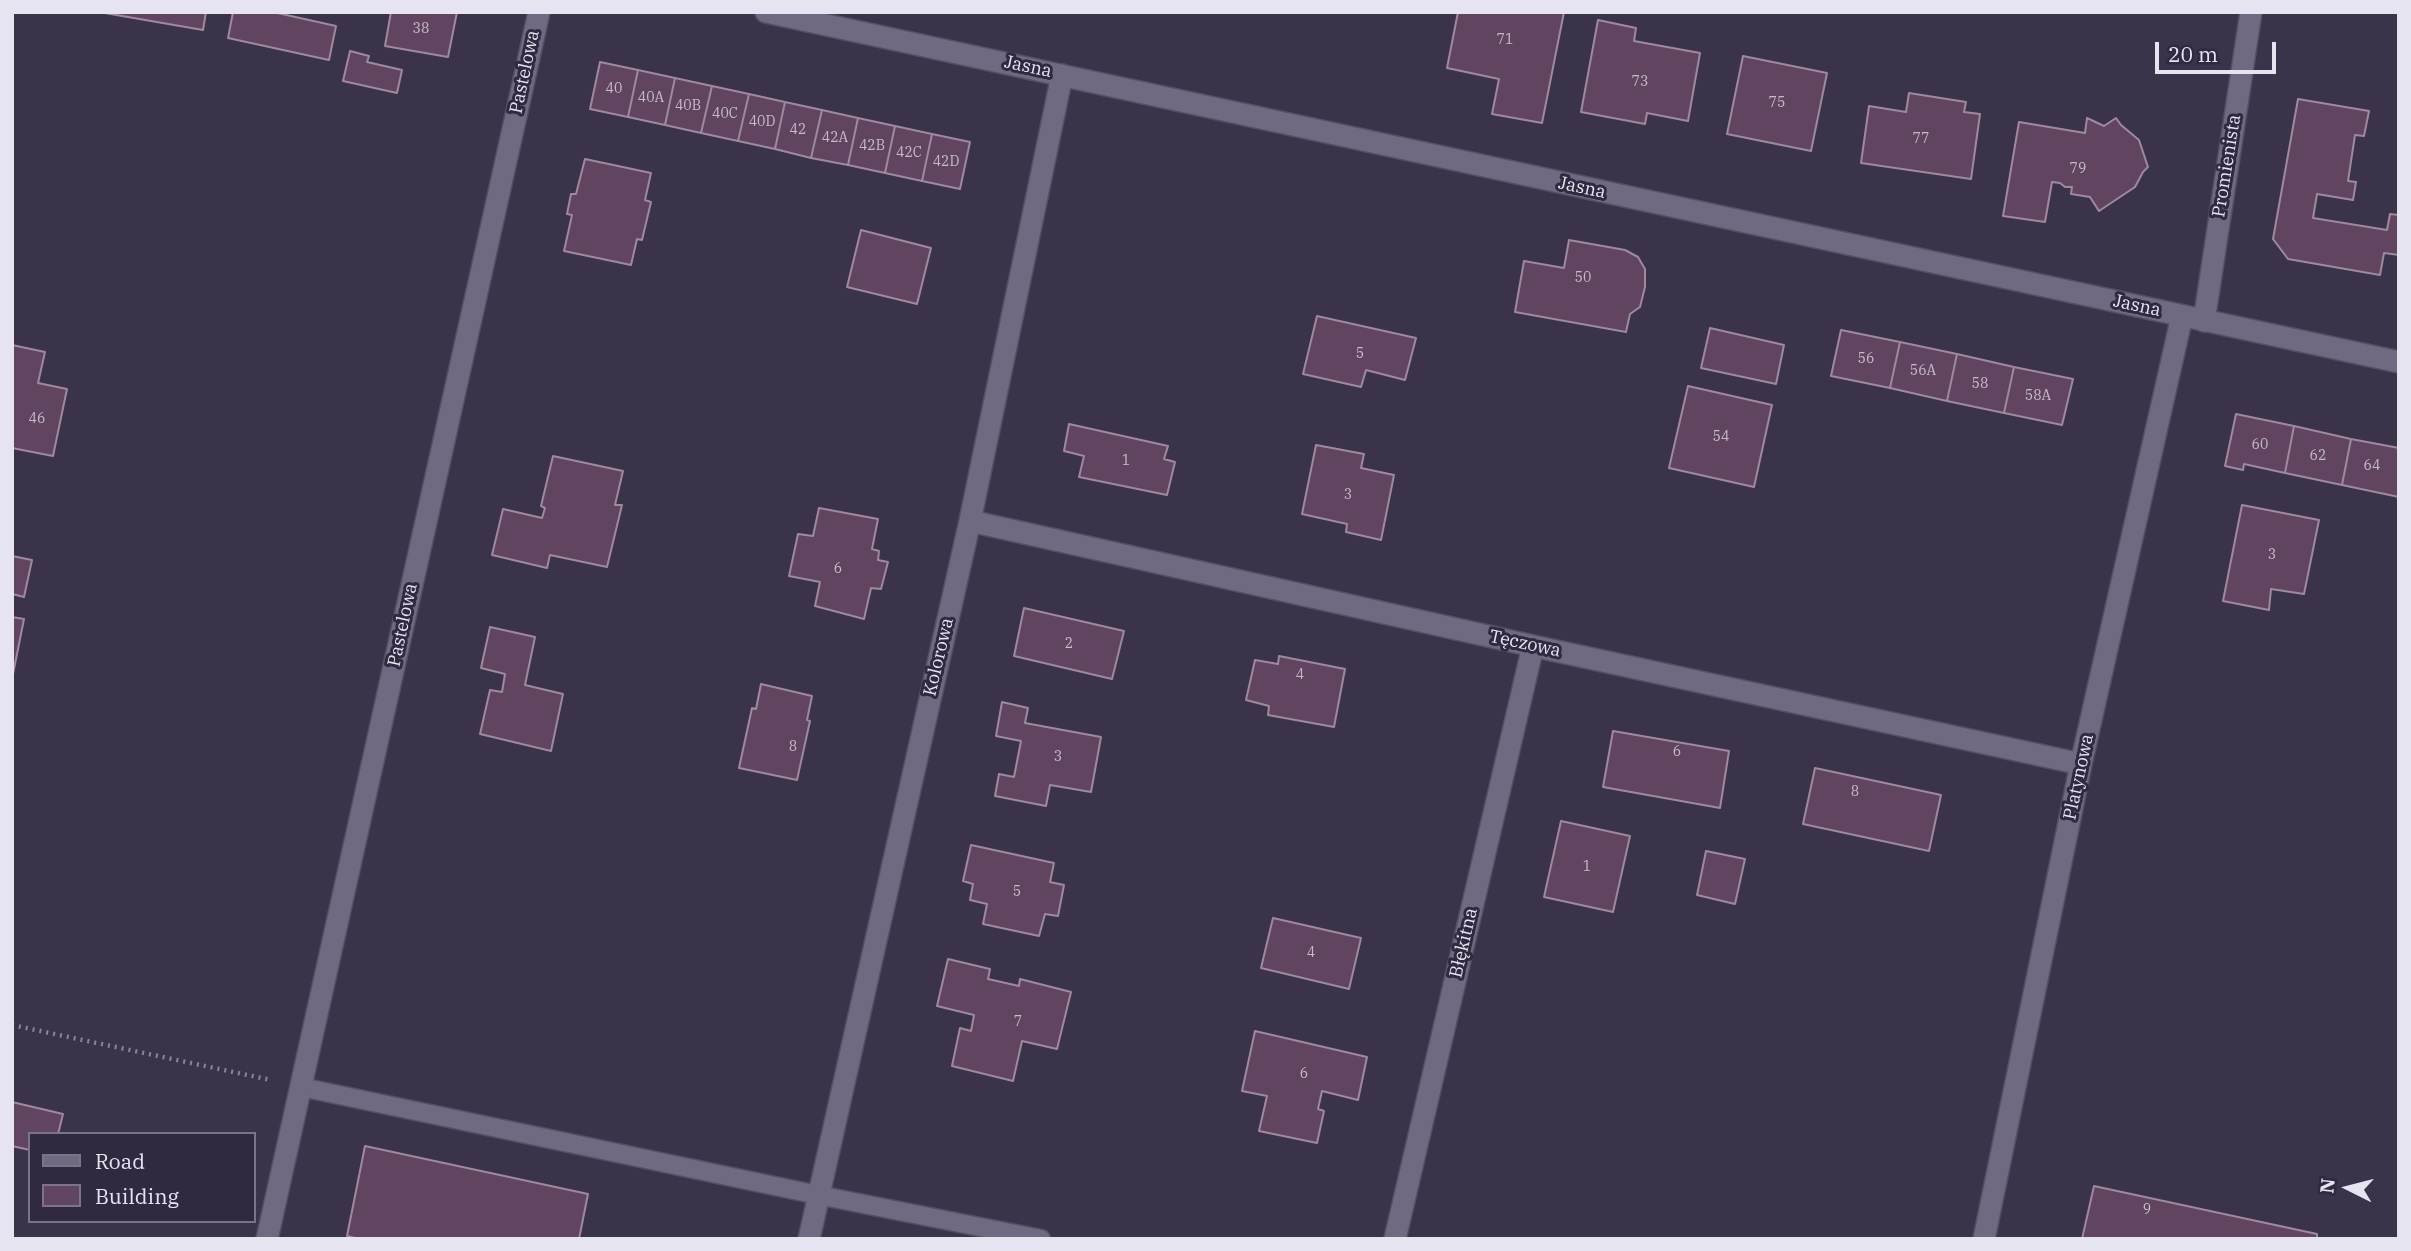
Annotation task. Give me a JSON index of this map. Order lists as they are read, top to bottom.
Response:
{
  "streets": {
    "street": [
      "Jasna",
      "Pastelowa",
      "Promienista",
      "Tęczowa",
      "Kolorowa",
      "Platynowa",
      "Błękitna"
    ]
  },
  "crossings": [
    ["Jasna", "Promienista"],
    ["Jasna", "Kolorowa"],
    ["Jasna", "Platynowa"],
    ["Tęczowa", "Kolorowa"],
    ["Tęczowa", "Platynowa"],
    ["Tęczowa", "Błękitna"]
  ],
  "house_numbers": [
    "38",
    "71",
    "73",
    "40",
    "40A",
    "75",
    "40B",
    "40C",
    "40D",
    "42",
    "42A",
    "77",
    "42B",
    "42C",
    "42D",
    "79",
    "50",
    "5",
    "56",
    "56A",
    "58",
    "58A",
    "46",
    "54",
    "60",
    "62",
    "1",
    "64",
    "3",
    "3",
    "6",
    "2",
    "4",
    "8",
    "6",
    "3",
    "8",
    "1",
    "5",
    "4",
    "7",
    "6",
    "9"
  ],
  "legend": ["Road", "Building"],
  "scale_bar": "20 m",
  "north": "left"
}
